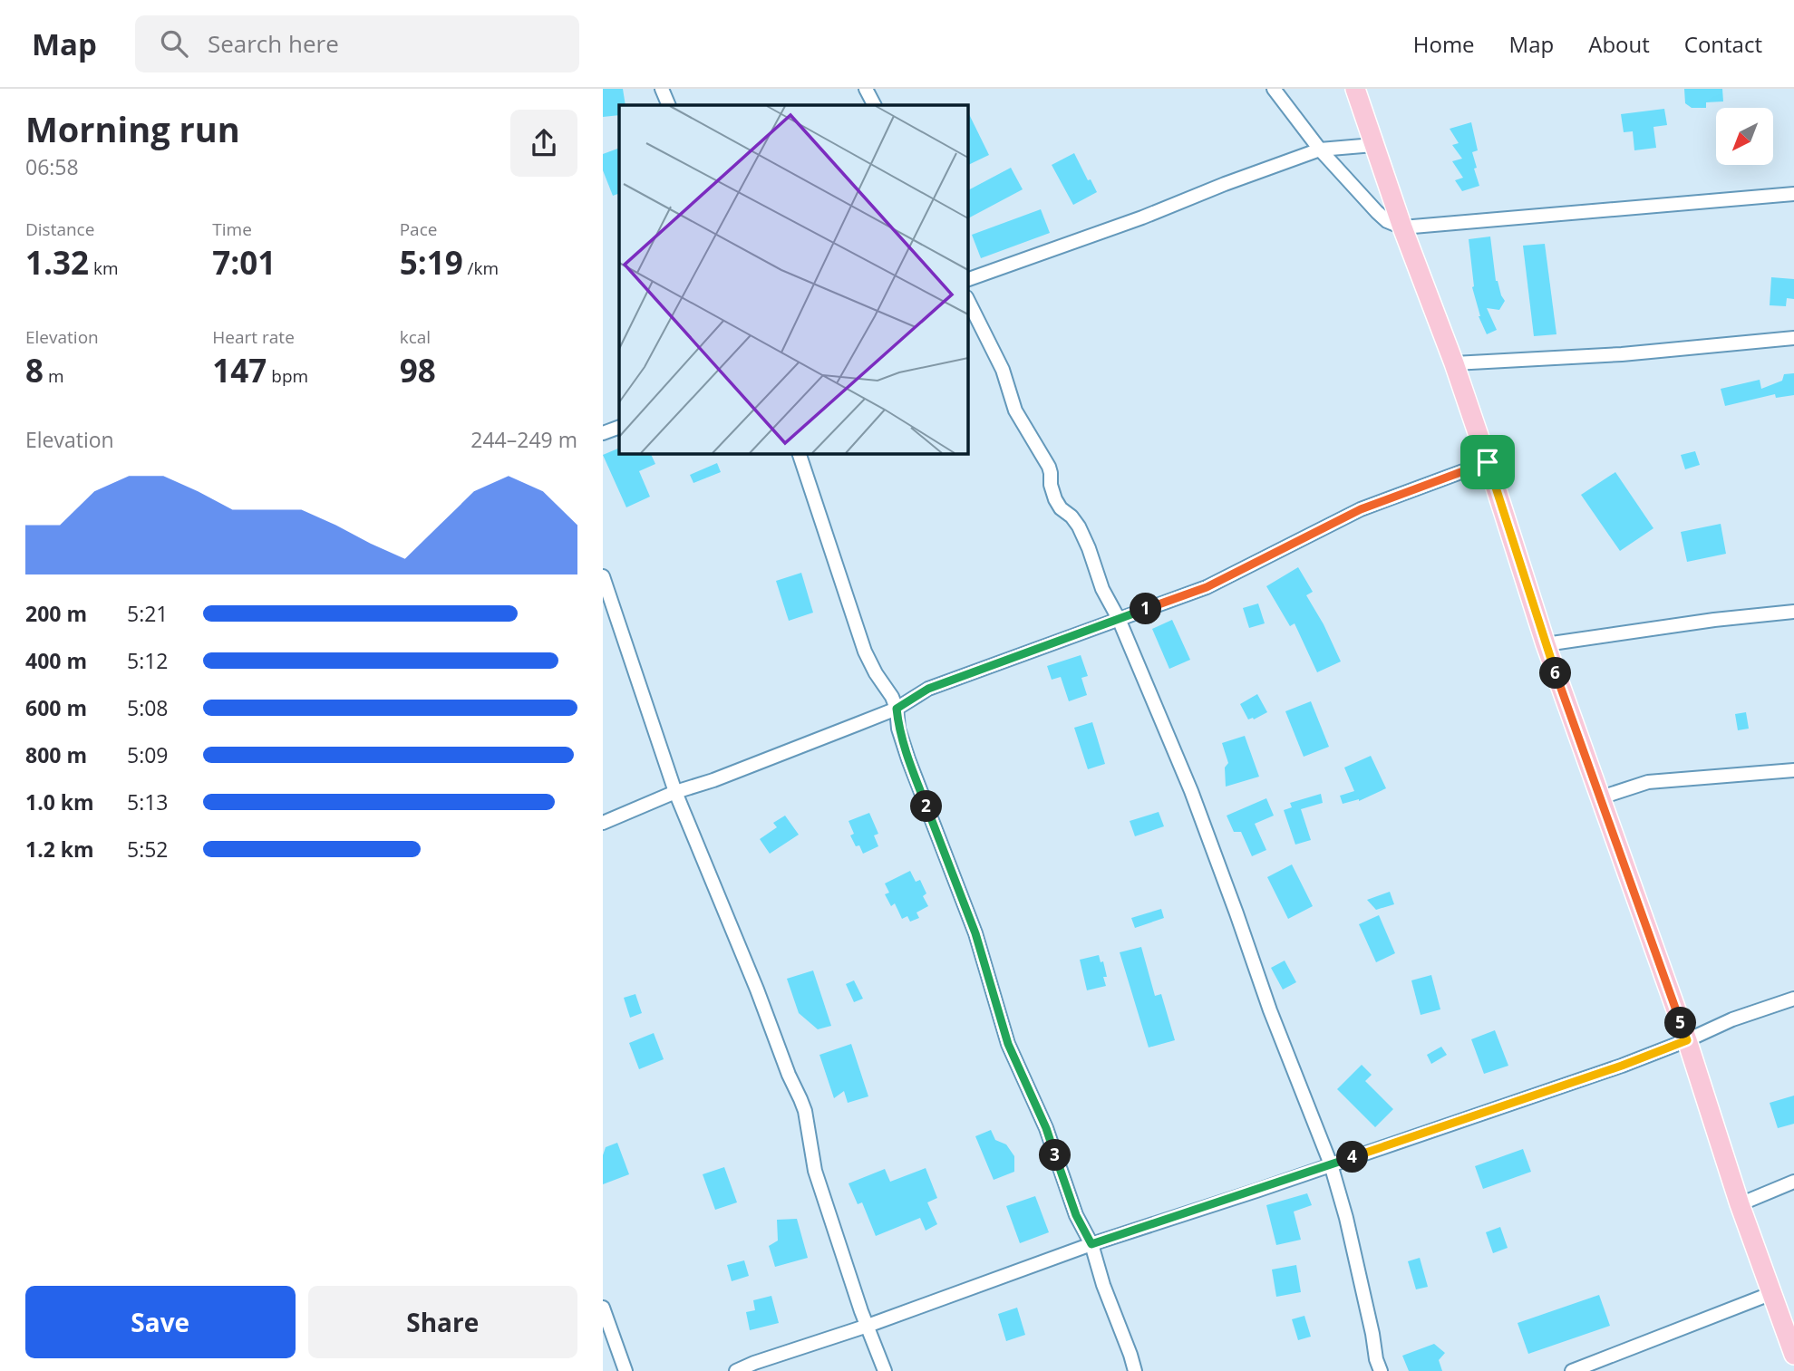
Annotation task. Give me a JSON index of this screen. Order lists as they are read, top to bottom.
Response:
{
  "north": "bottom left",
  "page": {
    "header": "Map",
    "search": "Search here",
    "nav": [
      "Home",
      "Map",
      "About",
      "Contact"
    ],
    "heading": ["Morning run", "06:58"],
    "stats": [
      ["Distance", "1.32 km"],
      ["Time", "7:01"],
      ["Pace", "5:19 /km"],
      ["Elevation", "8 m"],
      ["Heart rate", "147 bpm"],
      ["kcal", "98"]
    ],
    "chart": ["Elevation", "244–249 m"],
    "list": [
      {
        "name": "200 m",
        "note": "5:21"
      },
      {
        "name": "400 m",
        "note": "5:12"
      },
      {
        "name": "600 m",
        "note": "5:08"
      },
      {
        "name": "800 m",
        "note": "5:09"
      },
      {
        "name": "1.0 km",
        "note": "5:13"
      },
      {
        "name": "1.2 km",
        "note": "5:52"
      }
    ],
    "pins": [
      "1",
      "6",
      "2",
      "5",
      "3",
      "4"
    ],
    "buttons": ["Save", "Share"]
  }
}
